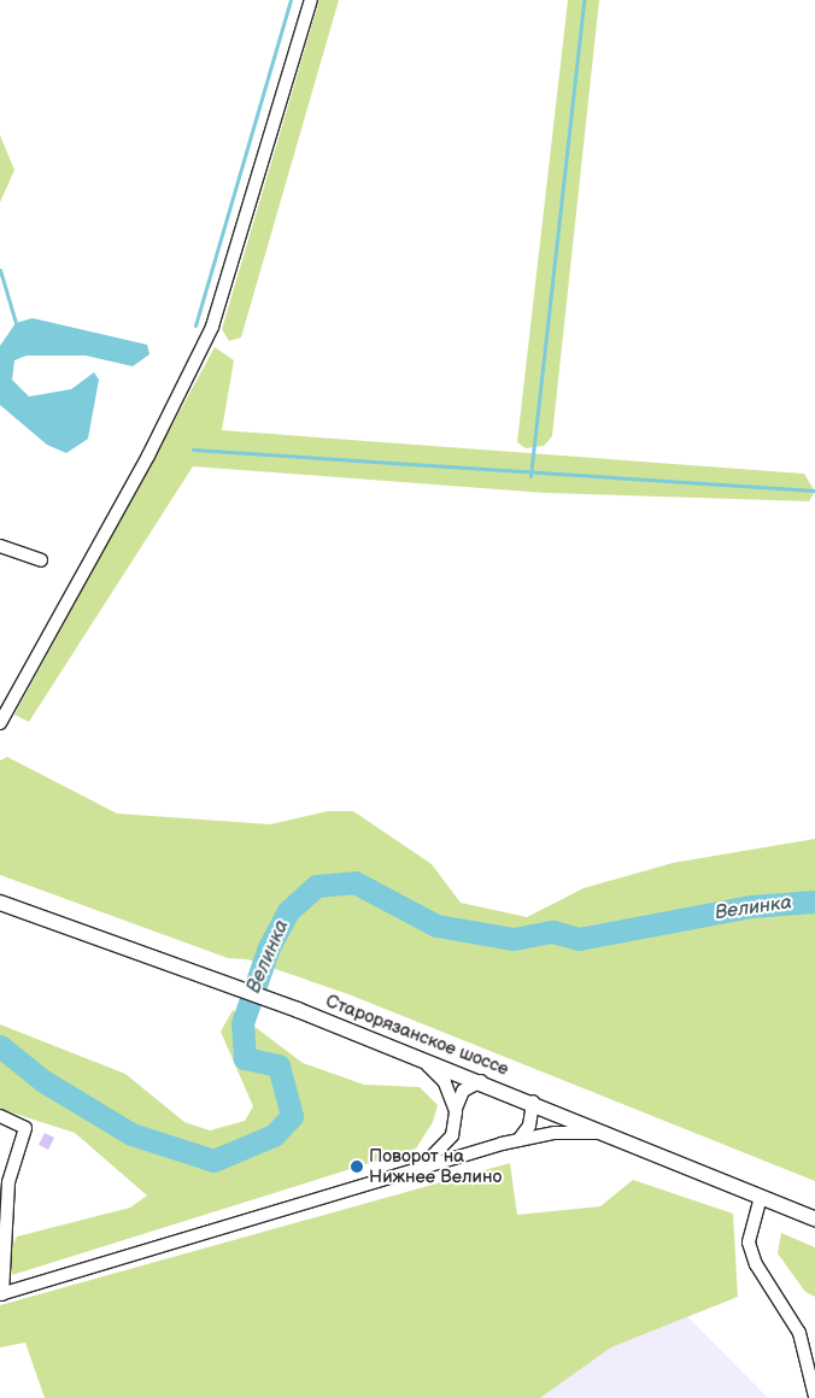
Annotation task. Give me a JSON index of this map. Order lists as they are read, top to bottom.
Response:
{
  "streets": {
    "main road": ["Старорязанское шоссе"]
  },
  "water": ["Велинка"],
  "places": ["Поворот на Нижнее Велино"]
}
